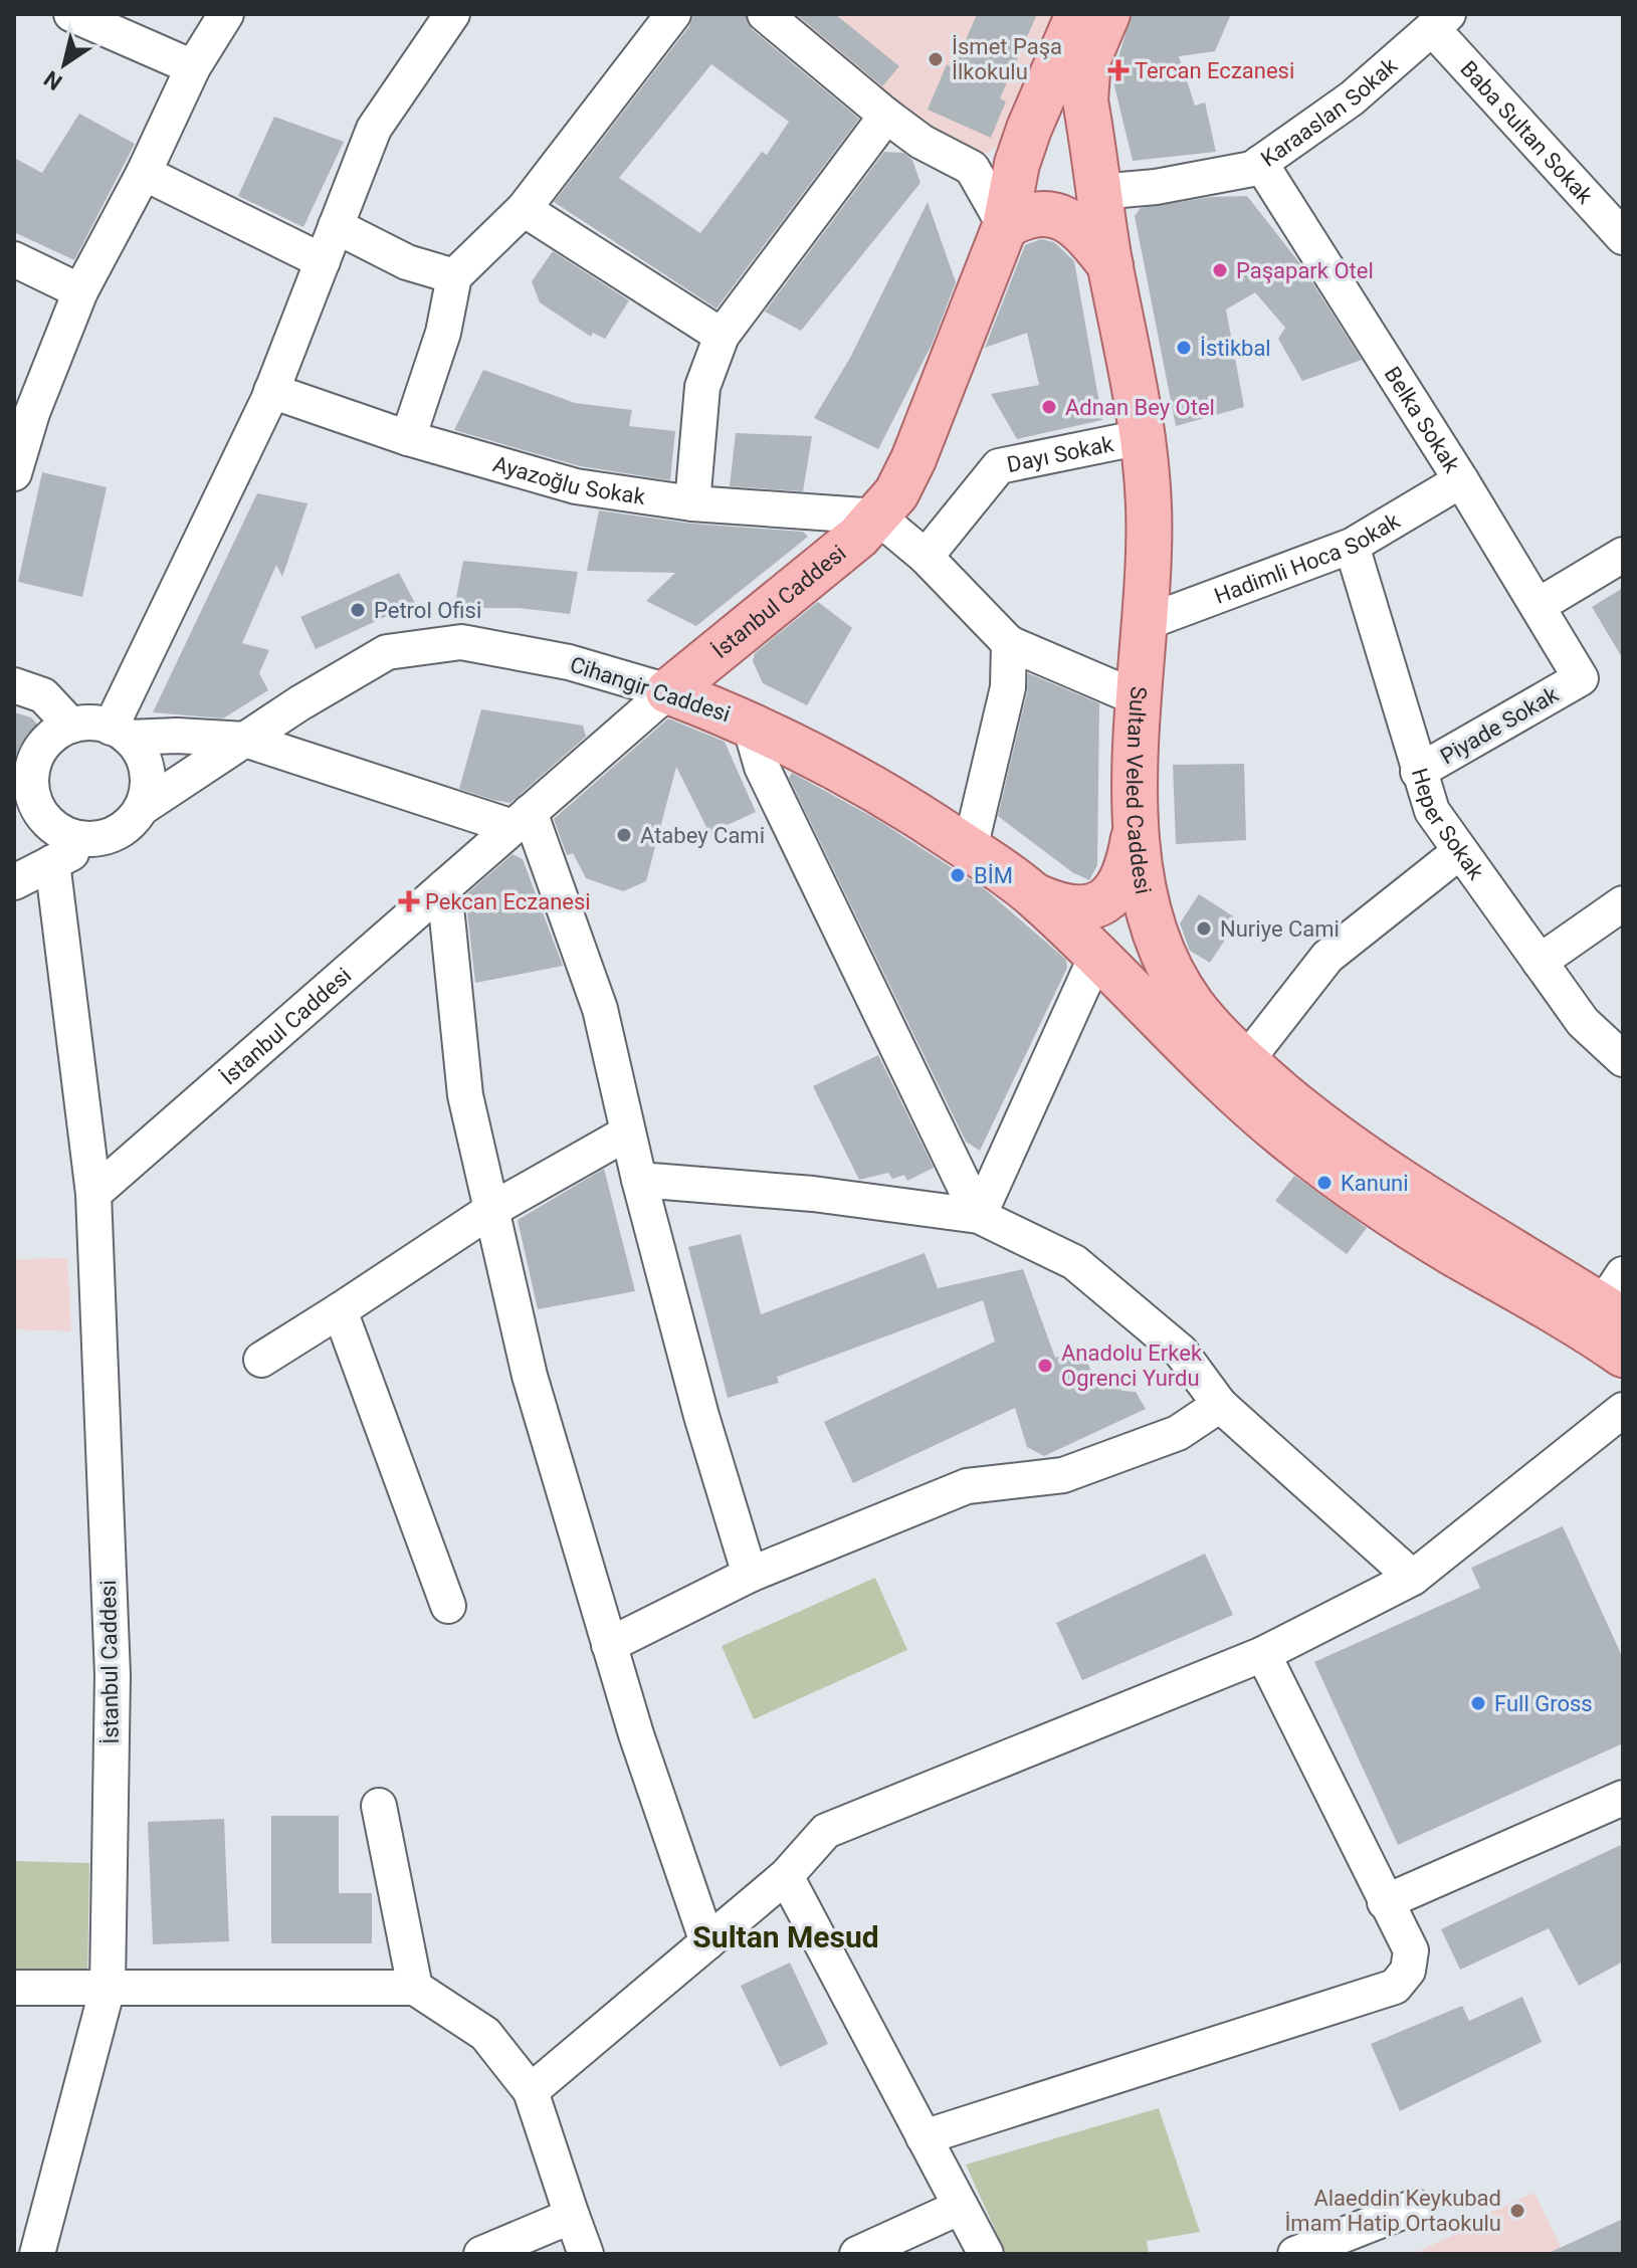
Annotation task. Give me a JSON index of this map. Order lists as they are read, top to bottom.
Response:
{
  "streets": {
    "main road": ["İstanbul Caddesi", "Cihangir Caddesi", "Sultan Veled Caddesi"],
    "street": [
      "Karaaslan Sokak",
      "Baba Sultan Sokak",
      "Belka Sokak",
      "Dayı Sokak",
      "Ayazoğlu Sokak",
      "Hadimli Hoca Sokak",
      "Piyade Sokak",
      "Heper Sokak"
    ]
  },
  "crossings": [
    ["Karaaslan Sokak", "Baba Sultan Sokak"],
    ["Karaaslan Sokak", "Belka Sokak"],
    ["Karaaslan Sokak", "Sultan Veled Caddesi"],
    ["Belka Sokak", "Hadimli Hoca Sokak"],
    ["Belka Sokak", "Piyade Sokak"],
    ["Dayı Sokak", "Sultan Veled Caddesi"],
    ["Ayazoğlu Sokak", "İstanbul Caddesi"],
    ["Hadimli Hoca Sokak", "Sultan Veled Caddesi"],
    ["Hadimli Hoca Sokak", "Heper Sokak"],
    ["İstanbul Caddesi", "Cihangir Caddesi"],
    ["İstanbul Caddesi", "Sultan Veled Caddesi"],
    ["Piyade Sokak", "Heper Sokak"]
  ],
  "districts": ["Sultan Mesud"],
  "places": {
    "other": [
      "İsmet Paşa İlkokulu",
      "Paşapark Otel",
      "İstikbal",
      "Adnan Bey Otel",
      "Petrol Ofisi",
      "Atabey Cami",
      "BİM",
      "Nuriye Cami",
      "Kanuni",
      "Anadolu Erkek Ogrenci Yurdu",
      "Full Gross",
      "Alaeddin Keykubad İmam Hatip Ortaokulu"
    ],
    "health": ["Tercan Eczanesi", "Pekcan Eczanesi"]
  },
  "north": "bottom left"
}
